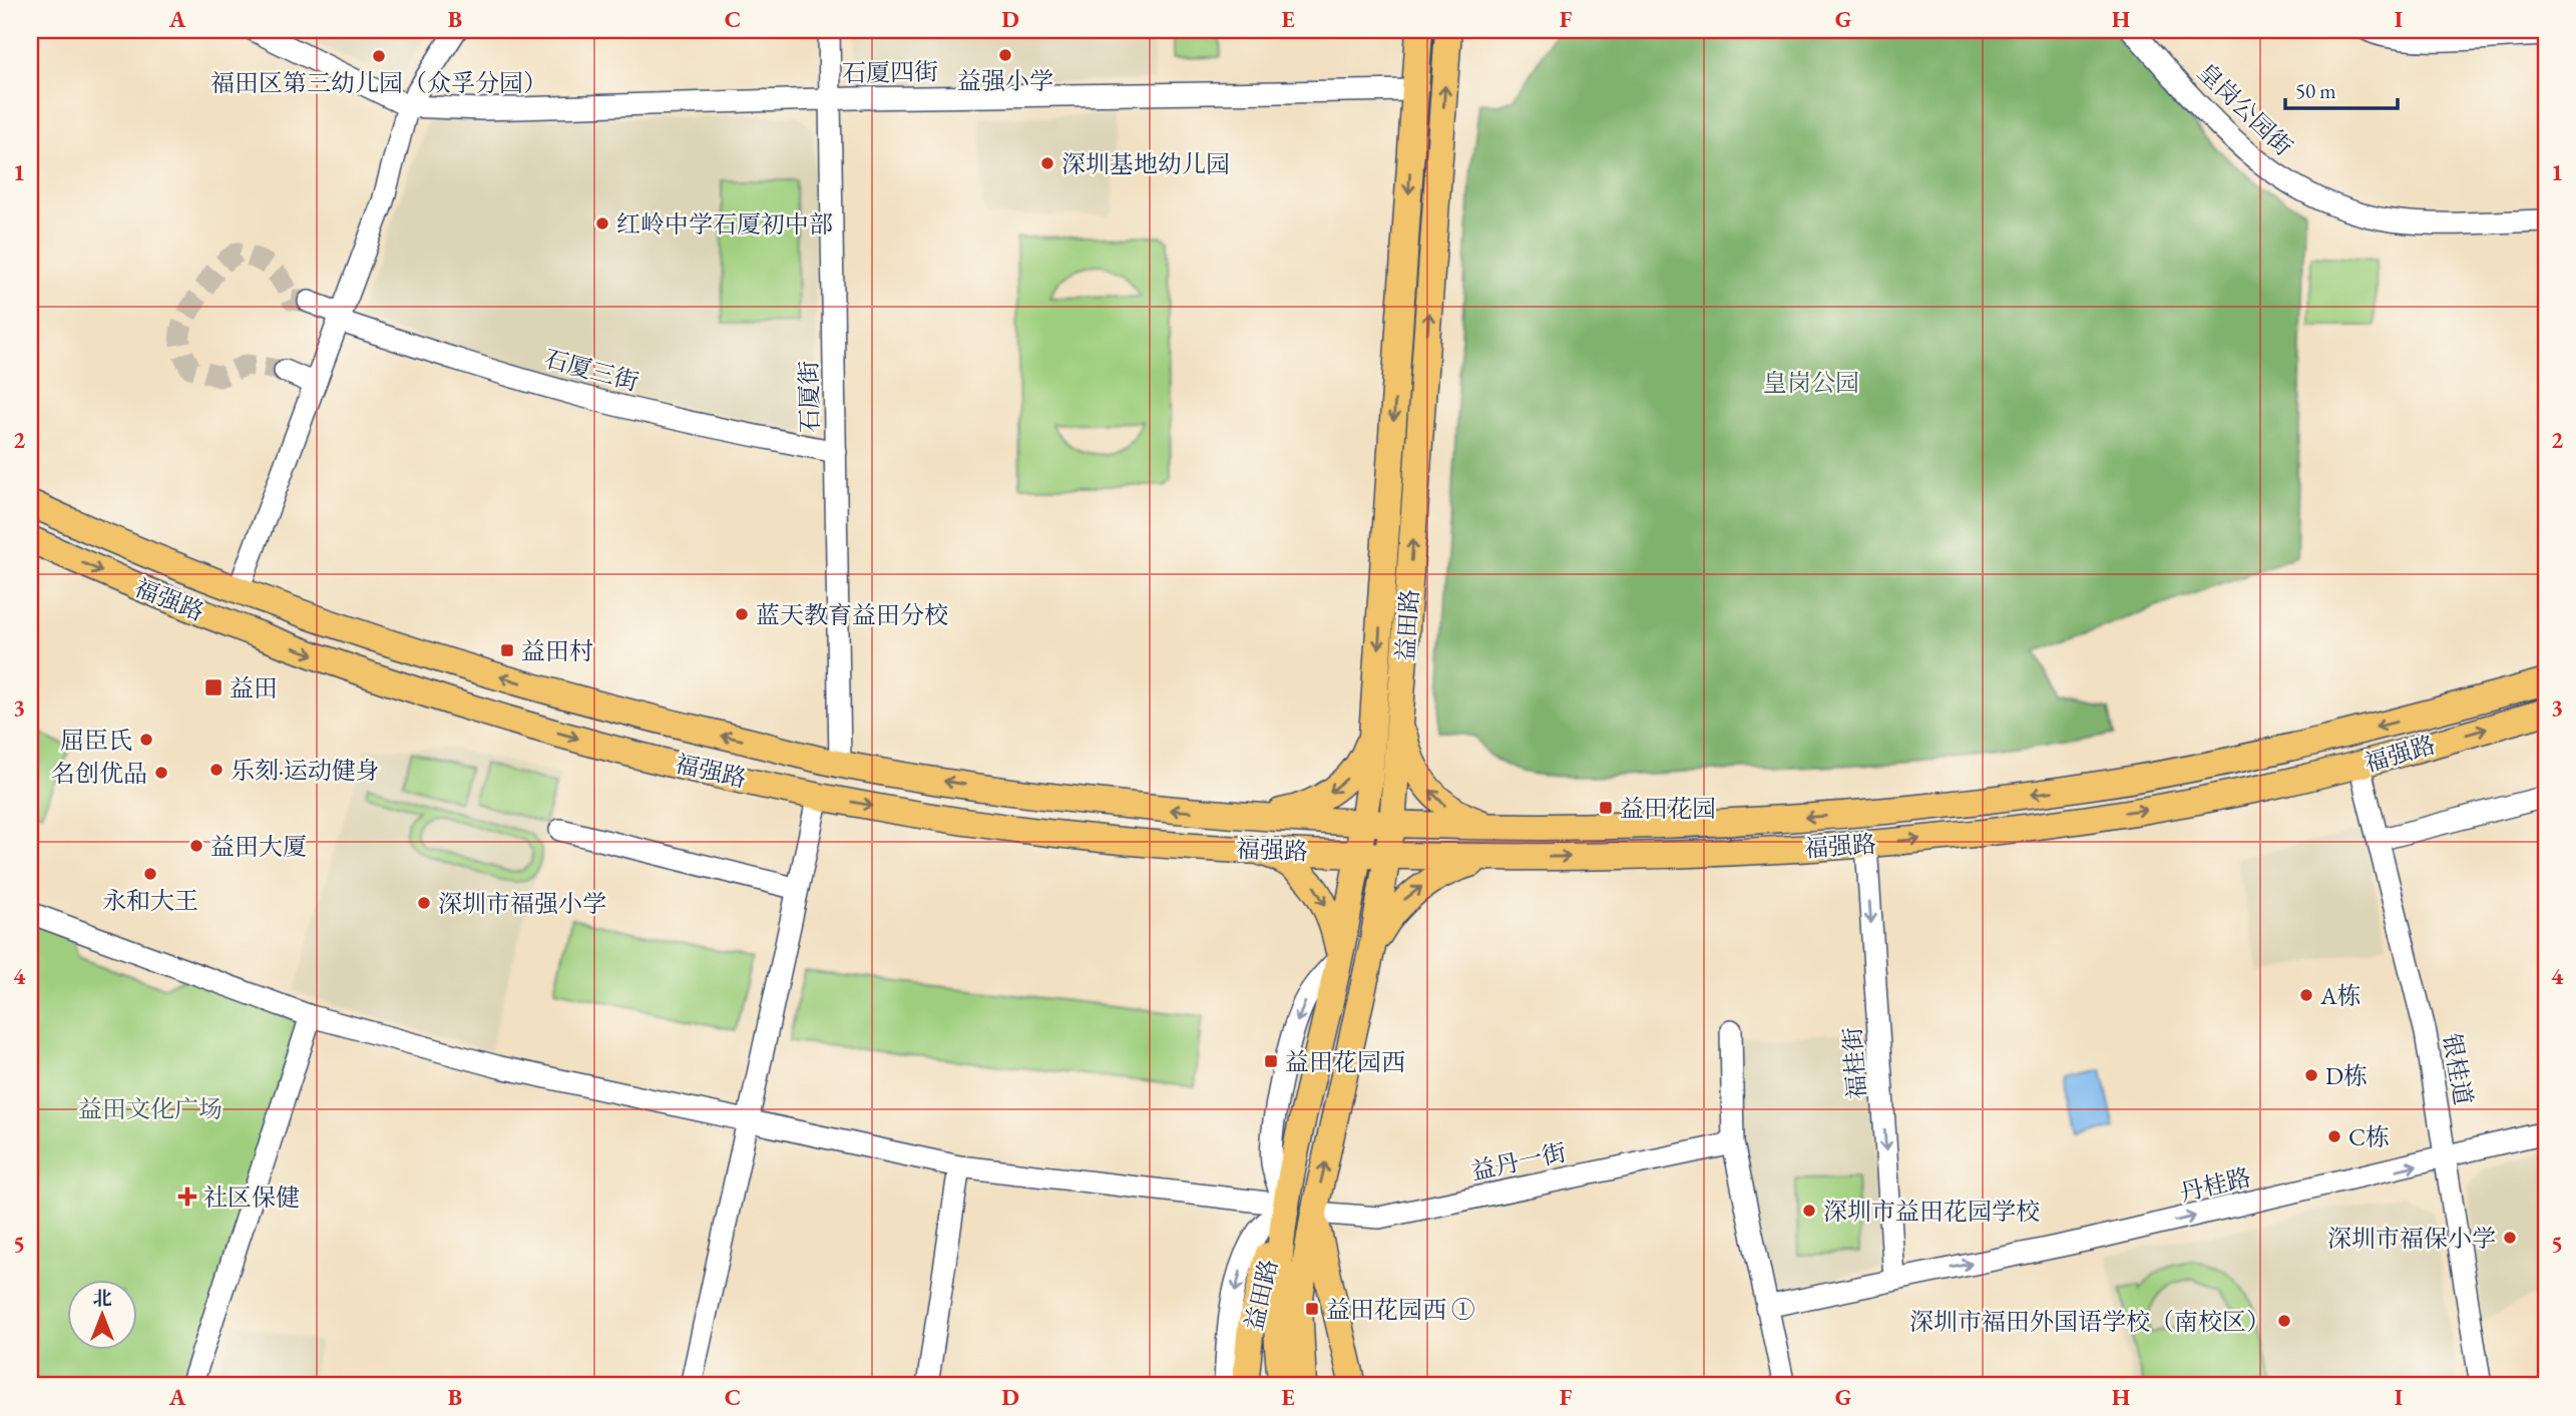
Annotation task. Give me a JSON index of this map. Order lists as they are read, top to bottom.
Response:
{
  "streets": {
    "main road": ["福强路", "益田路"],
    "street": [
      "石厦四街",
      "皇岗公园街",
      "石厦三街",
      "石厦街",
      "福桂街",
      "银桂道",
      "益丹一街",
      "丹桂路"
    ]
  },
  "crossings": [
    ["石厦四街", "石厦街"],
    ["石厦四街", "益田路"],
    ["石厦三街", "石厦街"],
    ["石厦街", "福强路"],
    ["福强路", "益田路"],
    ["福强路", "福桂街"],
    ["福强路", "银桂道"],
    ["益田路", "益丹一街"],
    ["福桂街", "丹桂路"],
    ["银桂道", "丹桂路"]
  ],
  "one_way": ["丹桂路"],
  "parks": ["皇岗公园", "益田文化广场"],
  "places": {
    "other": [
      "益强小学",
      "福田区第三幼儿园（众孚分园）",
      "深圳基地幼儿园",
      "红岭中学石厦初中部",
      "蓝天教育益田分校",
      "屈臣氏",
      "乐刻·运动健身",
      "名创优品",
      "益田大厦",
      "永和大王",
      "深圳市福强小学",
      "A栋",
      "D栋",
      "C栋",
      "深圳市益田花园学校",
      "深圳市福保小学",
      "深圳市福田外国语学校（南校区）"
    ],
    "transit": [
      "益田村",
      "益田",
      "益田花园",
      "益田花园西",
      "益田花园西 ①"
    ],
    "health": ["社区保健"]
  },
  "scale_bar": "50 m",
  "north": "top",
  "grid": {
    "columns": [
      "A",
      "B",
      "C",
      "D",
      "E",
      "F",
      "G",
      "H",
      "I"
    ],
    "rows": [
      "1",
      "2",
      "3",
      "4",
      "5"
    ]
  }
}
